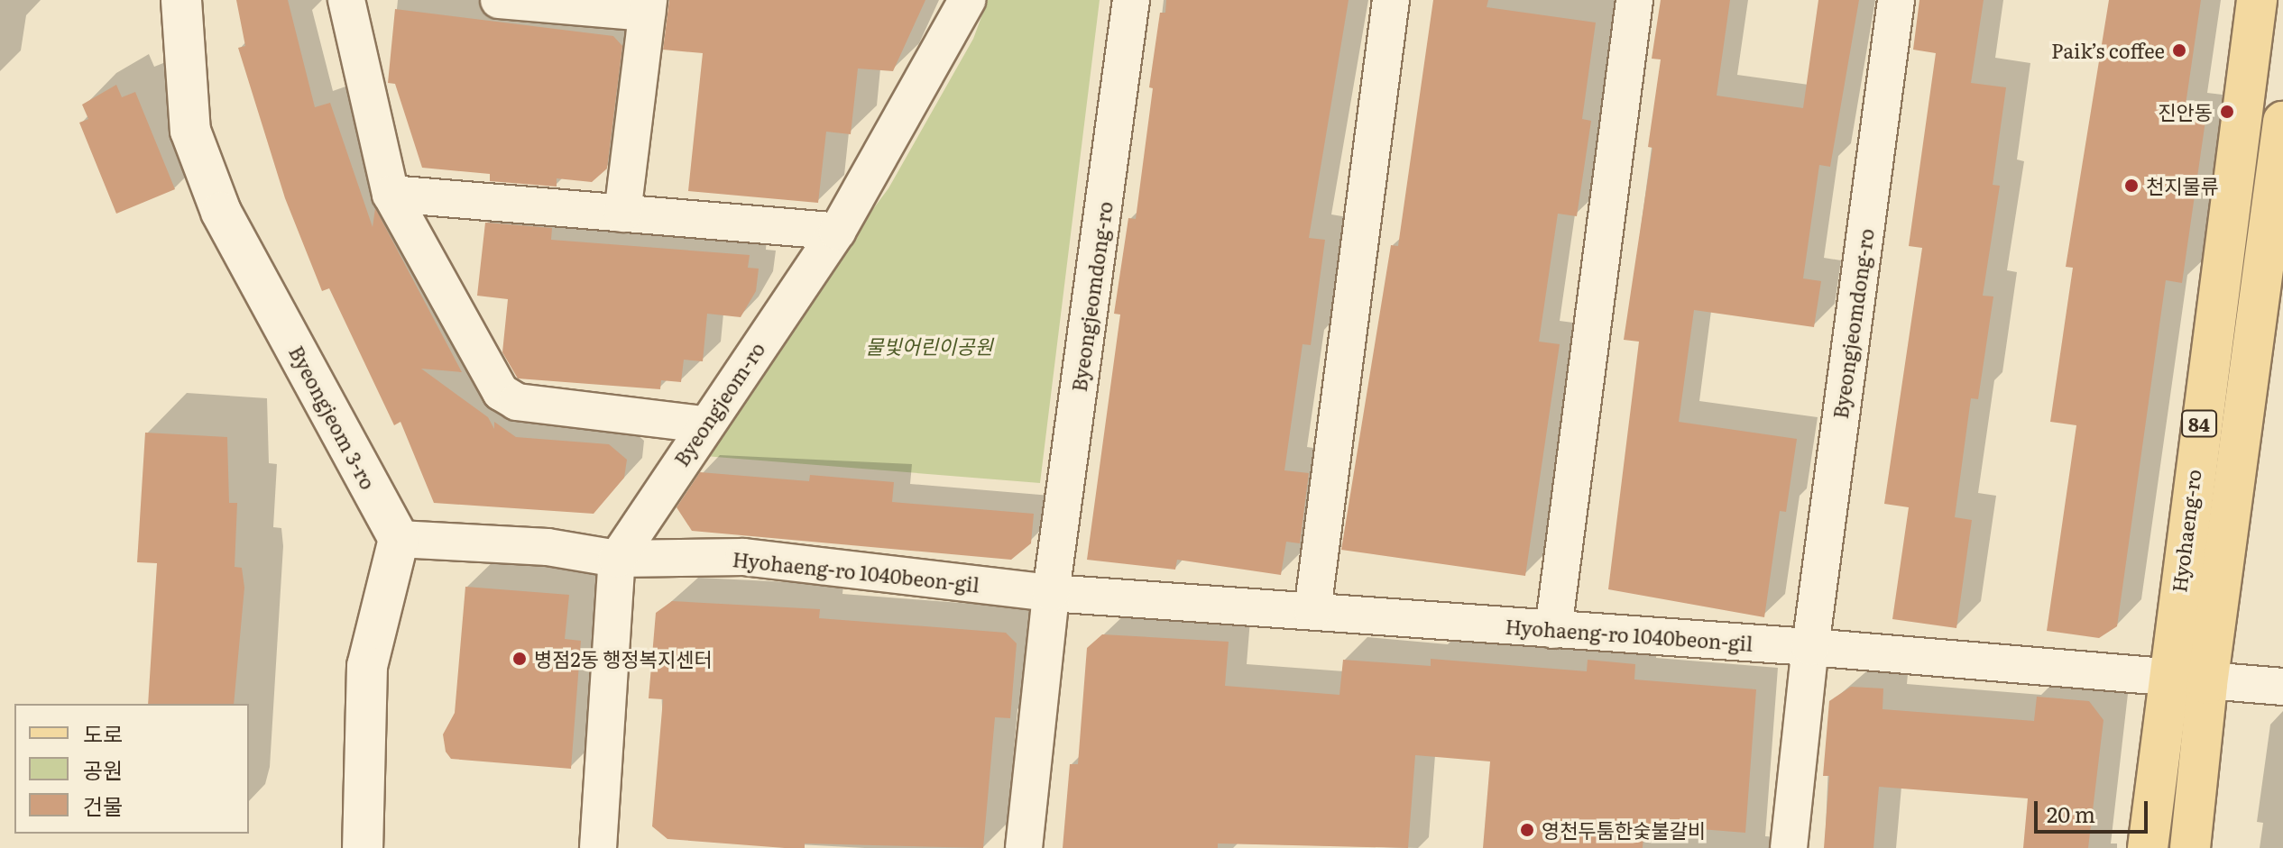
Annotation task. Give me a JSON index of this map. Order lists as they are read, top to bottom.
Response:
{
  "streets": {
    "main road": ["84", "Hyohaeng-ro"],
    "street": [
      "Byeongjeomdong-ro",
      "Byeongjeom-ro",
      "Byeongjeom 3-ro",
      "Hyohaeng-ro 1040beon-gil"
    ]
  },
  "crossings": [
    ["Byeongjeomdong-ro", "Hyohaeng-ro 1040beon-gil"],
    ["Byeongjeom-ro", "Hyohaeng-ro 1040beon-gil"],
    ["Byeongjeom 3-ro", "Hyohaeng-ro 1040beon-gil"],
    ["Hyohaeng-ro", "Hyohaeng-ro 1040beon-gil"]
  ],
  "parks": ["물빛어린이공원"],
  "places": [
    "Paik’s coffee",
    "진안동",
    "천지물류",
    "병점2동 행정복지센터",
    "영천두툼한숯불갈비"
  ],
  "legend": ["도로", "공원", "건물"],
  "scale_bar": "20 m"
}
